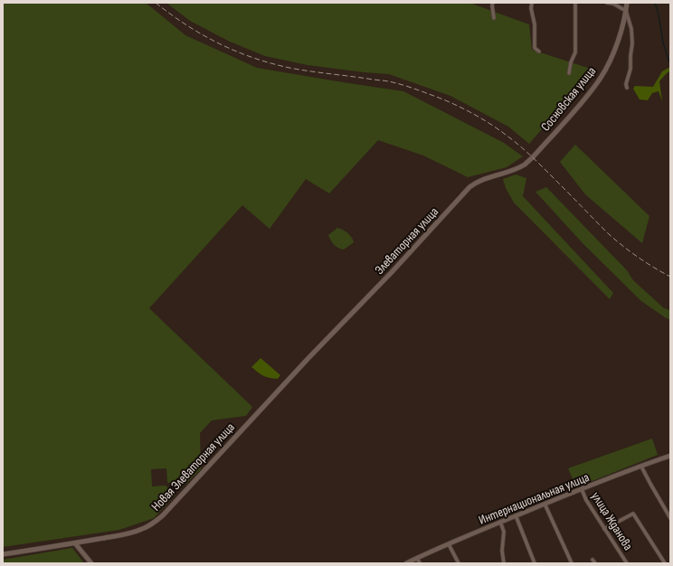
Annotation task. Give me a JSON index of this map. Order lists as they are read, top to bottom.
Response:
{
  "streets": {
    "main road": ["Сосновская улица", "Элеваторная улица", "Новая Элеваторная улица"],
    "street": ["Интернациональная улица", "улица Жданова"]
  },
  "crossings": [
    ["Сосновская улица", "Элеваторная улица"],
    ["Элеваторная улица", "Новая Элеваторная улица"],
    ["Интернациональная улица", "улица Жданова"]
  ]
}
